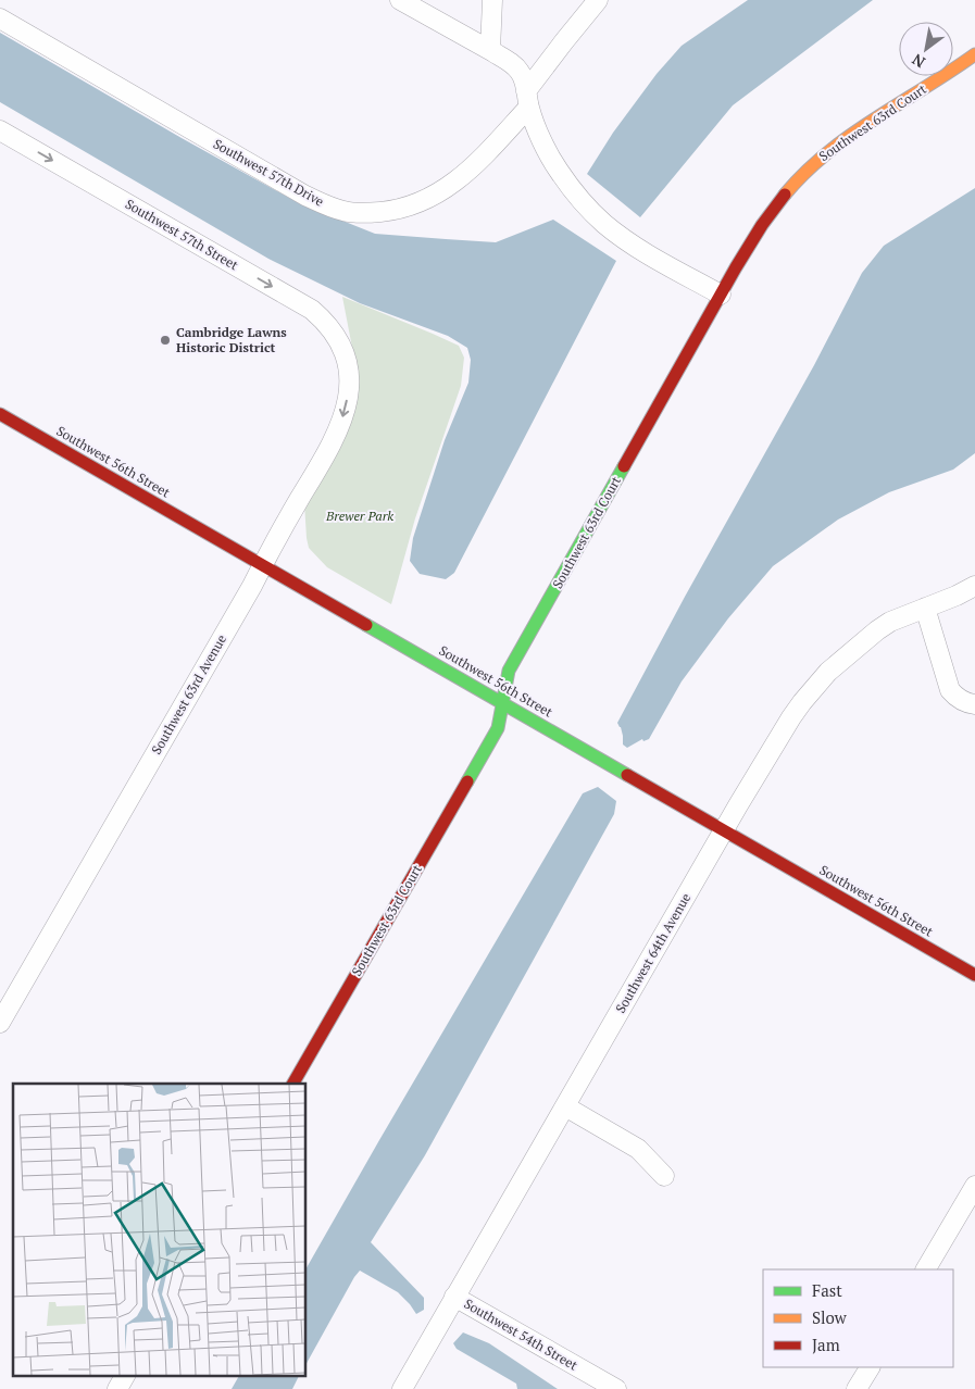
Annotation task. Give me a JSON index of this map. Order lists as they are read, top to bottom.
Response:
{
  "streets": {
    "street": [
      "Southwest 63rd Court",
      "Southwest 57th Drive",
      "Southwest 57th Street",
      "Southwest 56th Street",
      "Southwest 63rd Avenue",
      "Southwest 64th Avenue",
      "Southwest 54th Street"
    ]
  },
  "crossings": [
    ["Southwest 63rd Court", "Southwest 56th Street"],
    ["Southwest 57th Street", "Southwest 63rd Avenue"],
    ["Southwest 56th Street", "Southwest 63rd Avenue"],
    ["Southwest 56th Street", "Southwest 64th Avenue"],
    ["Southwest 64th Avenue", "Southwest 54th Street"]
  ],
  "one_way": ["Southwest 57th Street"],
  "parks": ["Brewer Park"],
  "places": ["Cambridge Lawns Historic District"],
  "legend": ["Fast", "Slow", "Jam"],
  "north": "bottom left"
}
